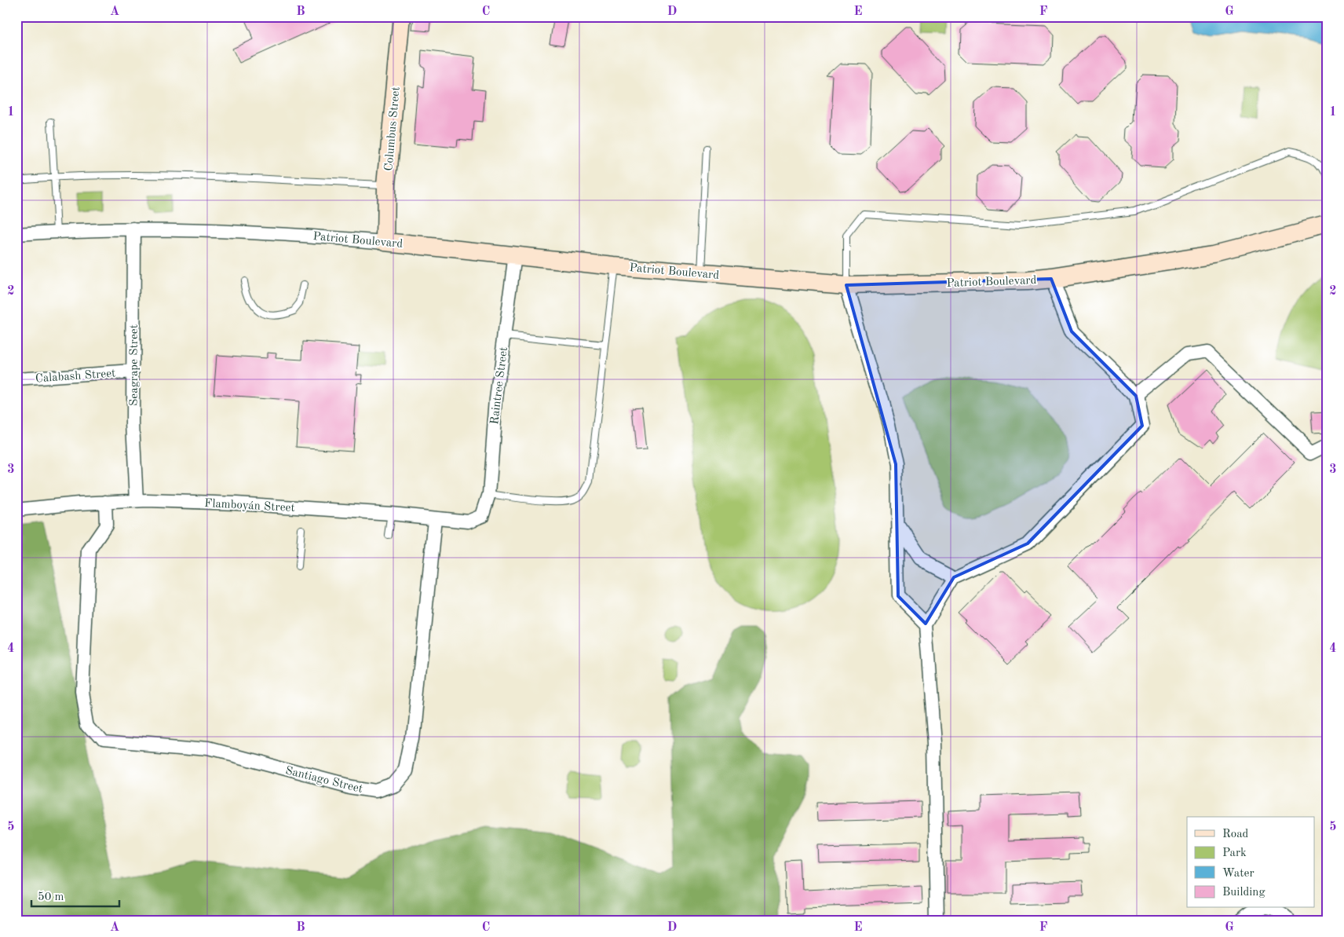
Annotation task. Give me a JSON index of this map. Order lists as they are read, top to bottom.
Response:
{
  "streets": {
    "street": [
      "Columbus Street",
      "Patriot Boulevard",
      "Seagrape Street",
      "Calabash Street",
      "Raintree Street",
      "Flamboyán Street",
      "Santiago Street"
    ]
  },
  "crossings": [
    ["Columbus Street", "Patriot Boulevard"],
    ["Patriot Boulevard", "Seagrape Street"],
    ["Patriot Boulevard", "Raintree Street"],
    ["Seagrape Street", "Calabash Street"],
    ["Seagrape Street", "Flamboyán Street"],
    ["Raintree Street", "Flamboyán Street"],
    ["Flamboyán Street", "Santiago Street"]
  ],
  "legend": [
    "Road",
    "Park",
    "Water",
    "Building"
  ],
  "scale_bar": "50 m",
  "grid": {
    "columns": [
      "A",
      "B",
      "C",
      "D",
      "E",
      "F",
      "G"
    ],
    "rows": [
      "1",
      "2",
      "3",
      "4",
      "5"
    ]
  }
}
